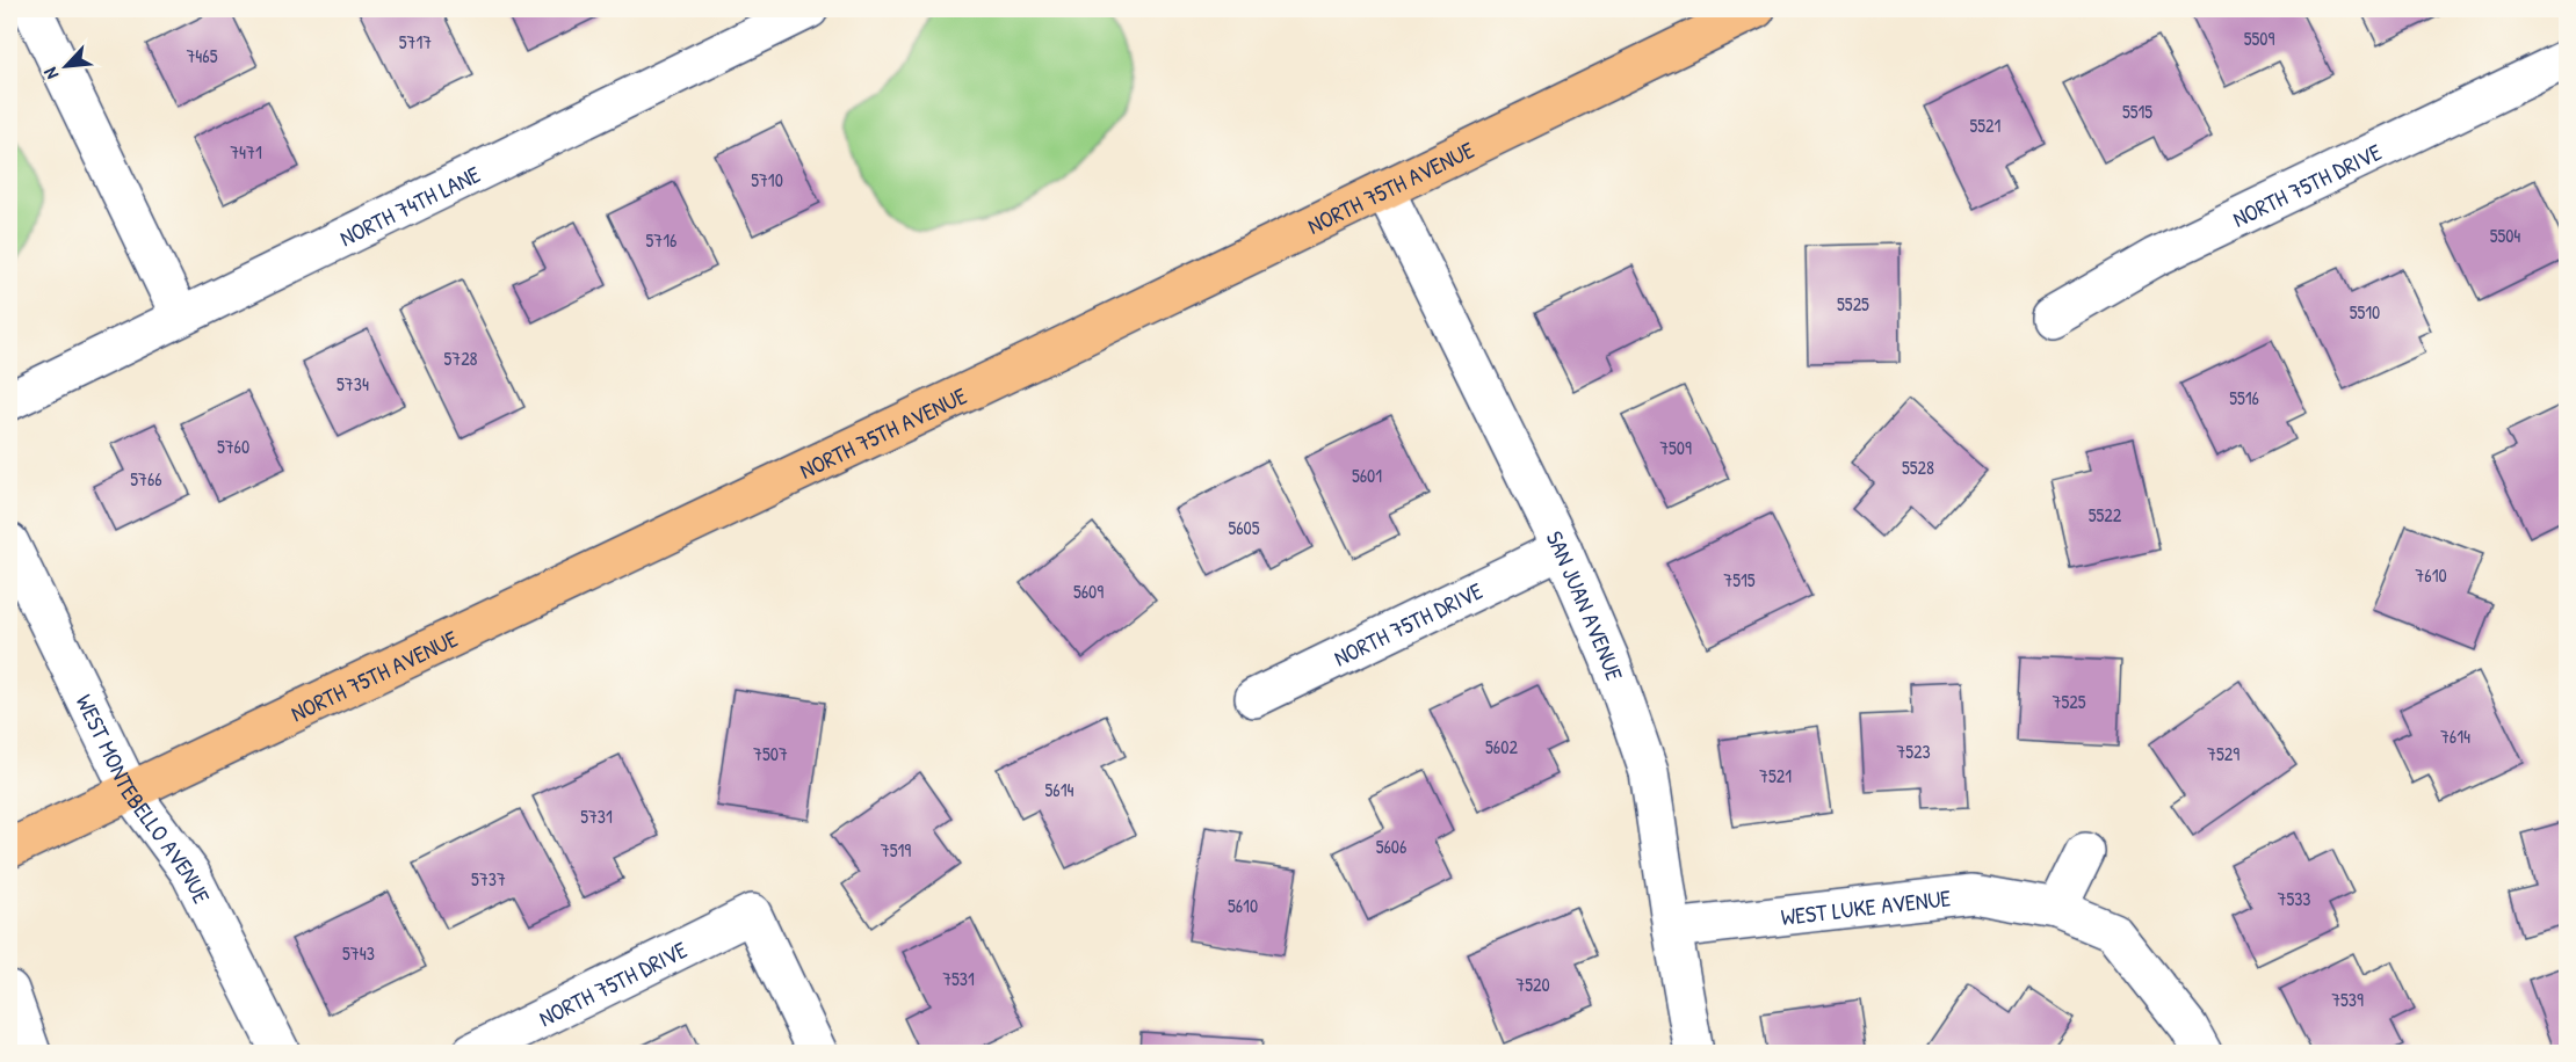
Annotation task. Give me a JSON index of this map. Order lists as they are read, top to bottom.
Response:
{
  "streets": {
    "main road": ["NORTH 75TH AVENUE"],
    "street": [
      "NORTH 75TH DRIVE",
      "NORTH 74TH LANE",
      "SAN JUAN AVENUE",
      "WEST MONTEBELLO AVENUE",
      "WEST LUKE AVENUE"
    ]
  },
  "crossings": [
    ["NORTH 75TH DRIVE", "SAN JUAN AVENUE"],
    ["NORTH 75TH AVENUE", "SAN JUAN AVENUE"],
    ["NORTH 75TH AVENUE", "WEST MONTEBELLO AVENUE"],
    ["SAN JUAN AVENUE", "WEST LUKE AVENUE"]
  ],
  "house_numbers": [
    "5509",
    "5717",
    "7465",
    "5515",
    "5521",
    "7471",
    "5710",
    "5504",
    "5716",
    "5525",
    "5510",
    "5728",
    "5734",
    "5516",
    "5760",
    "7509",
    "5528",
    "5601",
    "5766",
    "5522",
    "5605",
    "7610",
    "7515",
    "5609",
    "7525",
    "7614",
    "5602",
    "7523",
    "7507",
    "7529",
    "7521",
    "5614",
    "5731",
    "5606",
    "7519",
    "5737",
    "7533",
    "5610",
    "5743",
    "7531",
    "7520",
    "7539"
  ],
  "north": "bottom left"
}
